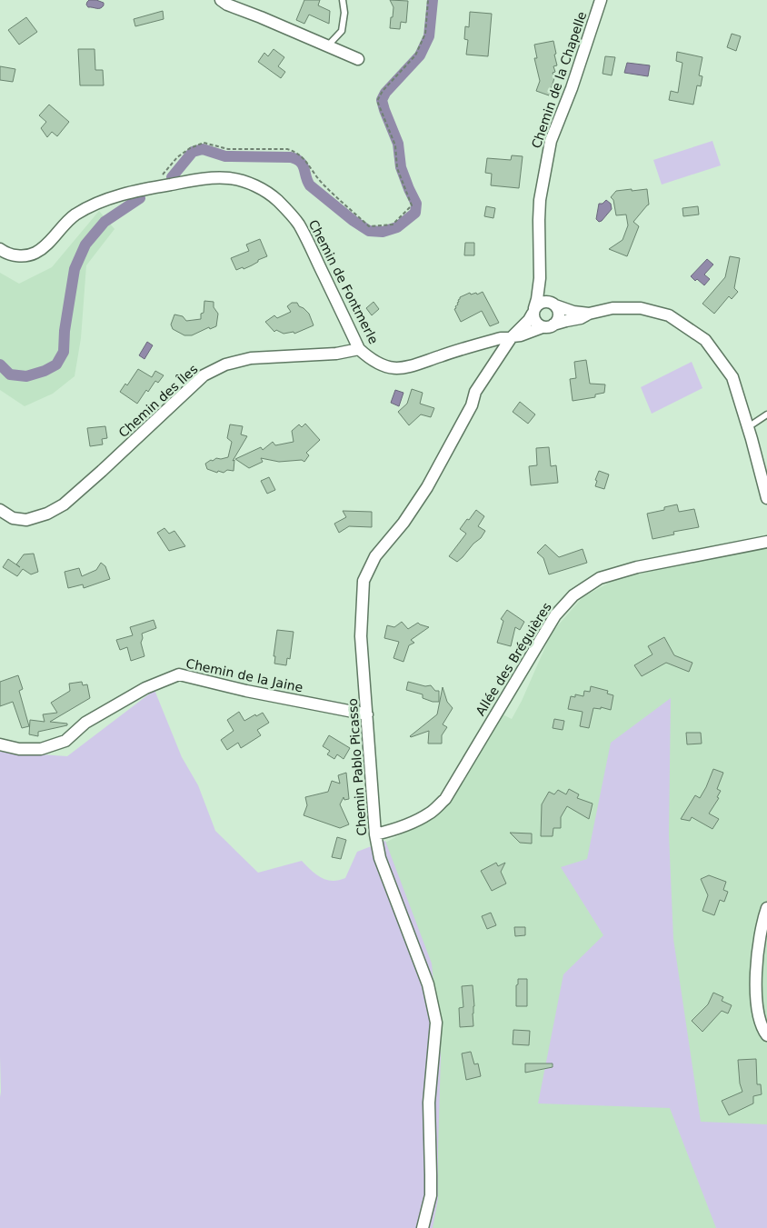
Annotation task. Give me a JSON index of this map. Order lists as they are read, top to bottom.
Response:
{
  "streets": {
    "street": [
      "Chemin de la Chapelle",
      "Chemin de Fontmerle",
      "Chemin des Îles",
      "Allée des Bréguières",
      "Chemin de la Jaine",
      "Chemin Pablo Picasso"
    ]
  },
  "crossings": [
    ["Chemin de la Chapelle", "Chemin Pablo Picasso"],
    ["Chemin de Fontmerle", "Chemin des Îles"],
    ["Chemin de Fontmerle", "Chemin Pablo Picasso"],
    ["Allée des Bréguières", "Chemin Pablo Picasso"],
    ["Chemin de la Jaine", "Chemin Pablo Picasso"]
  ]
}
